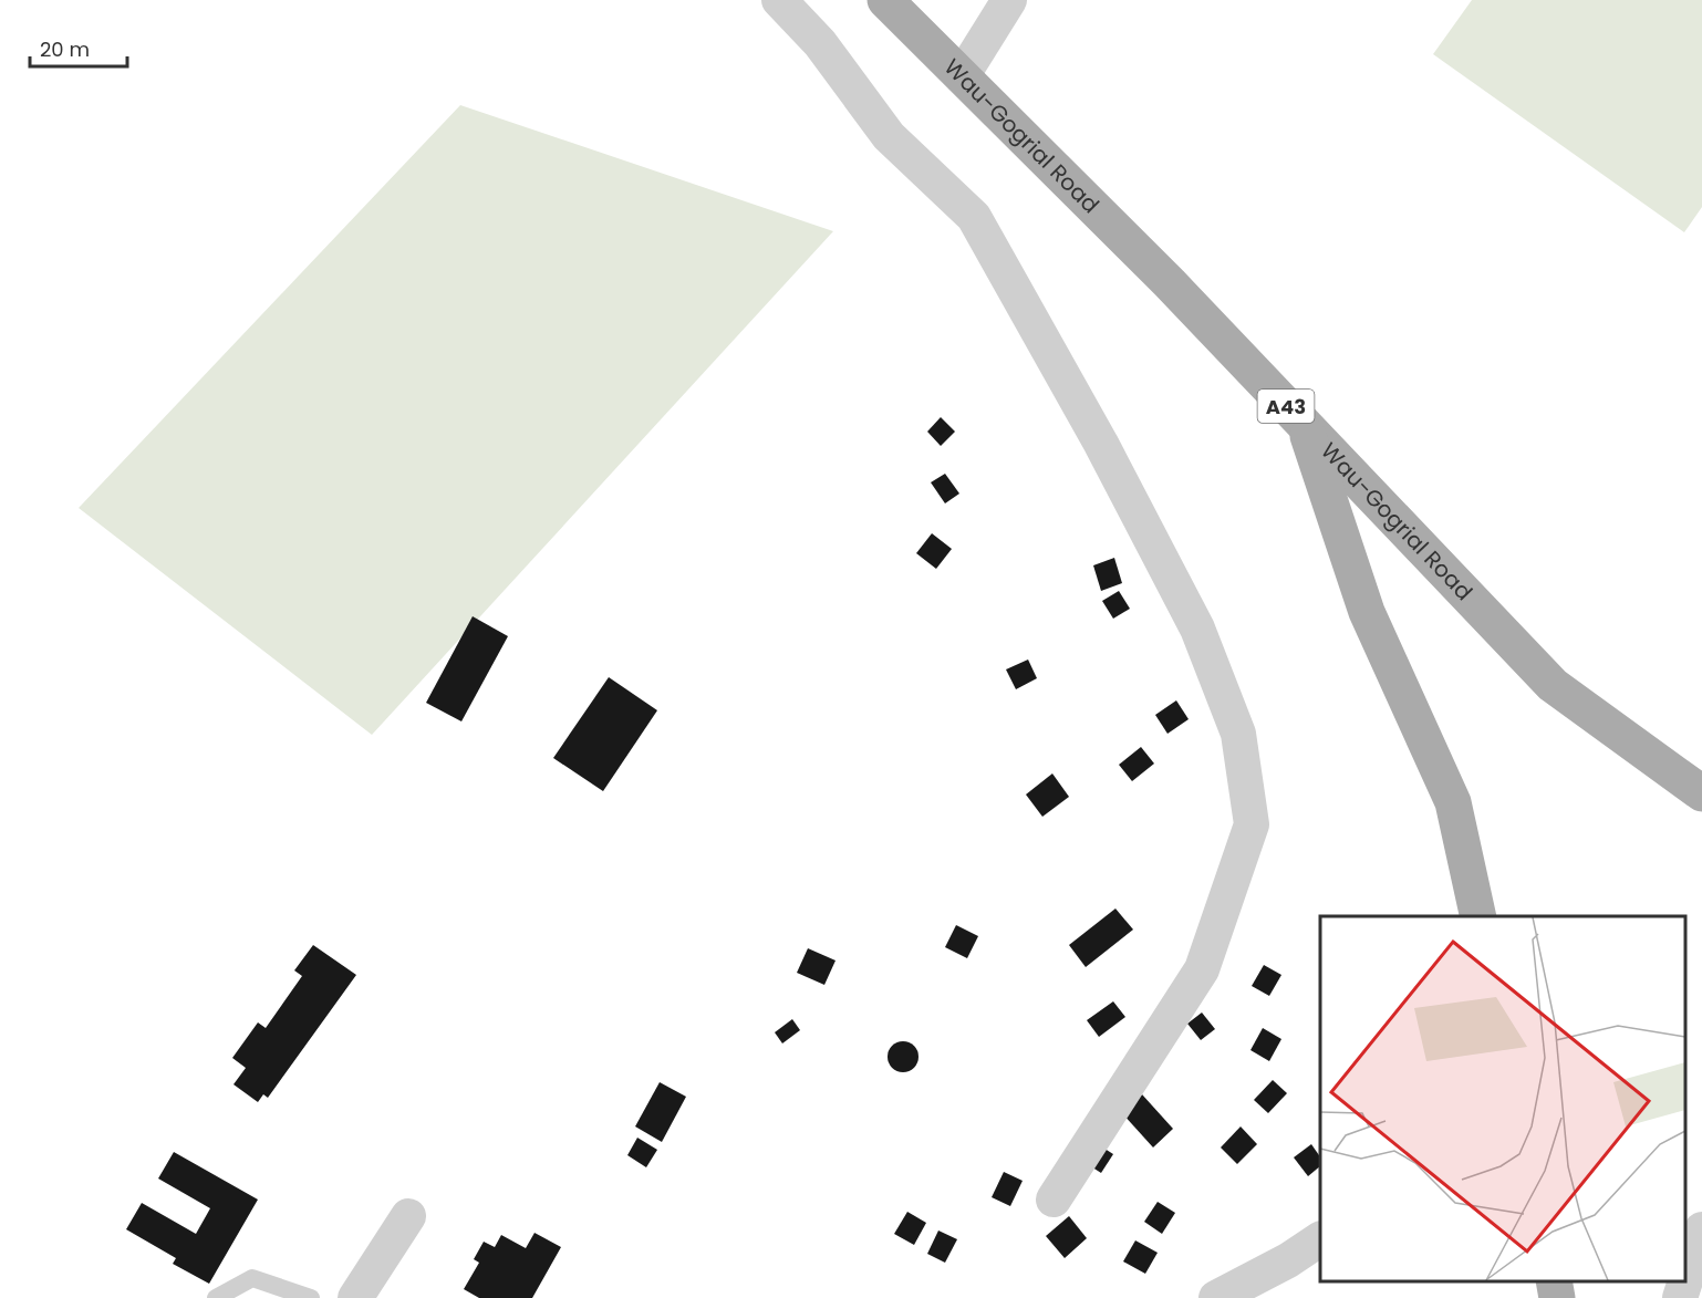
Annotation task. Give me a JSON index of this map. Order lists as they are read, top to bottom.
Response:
{
  "streets": {
    "main road": ["Wau-Gogrial Road", "A43"]
  },
  "scale_bar": "20 m"
}
